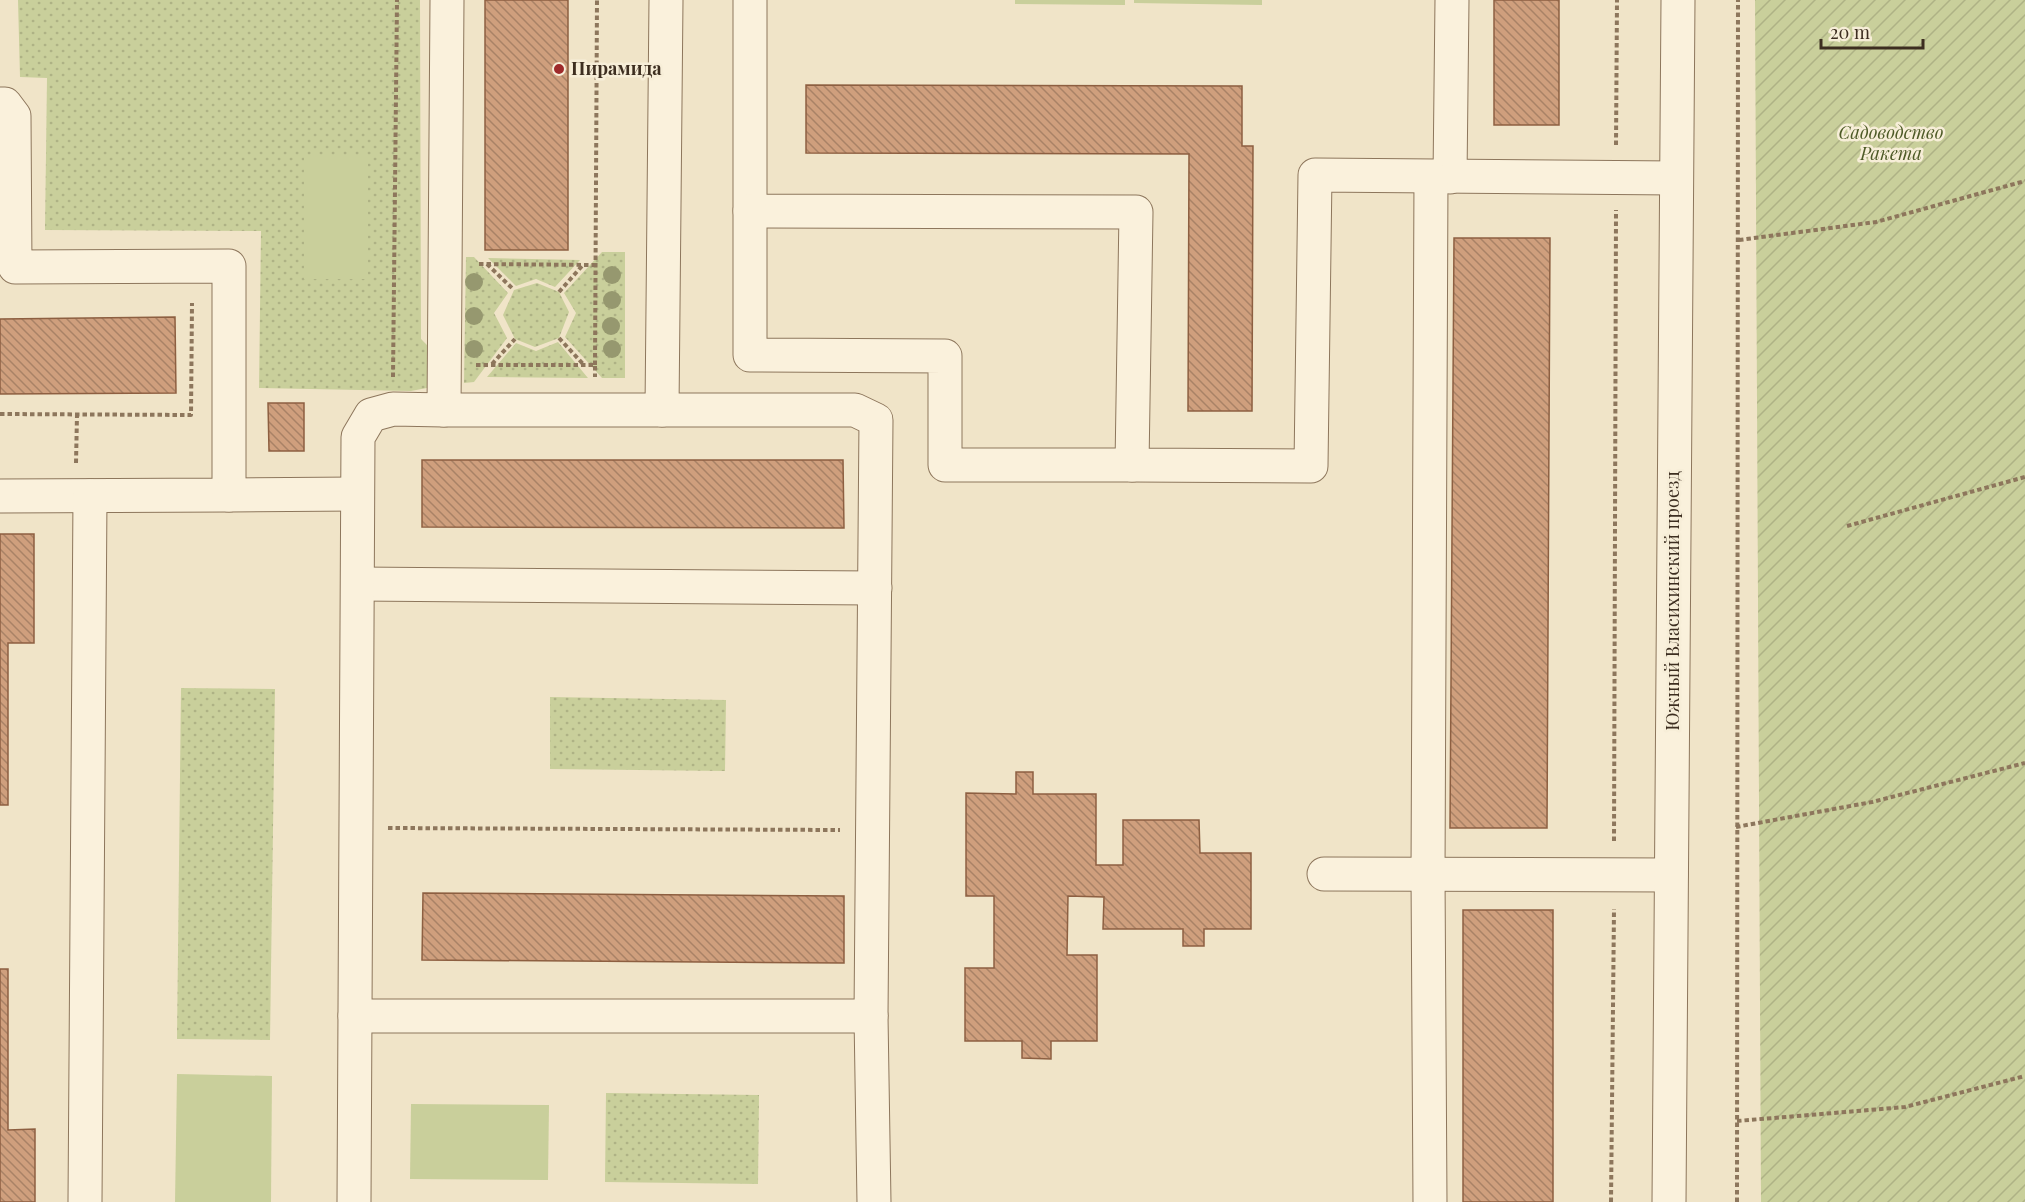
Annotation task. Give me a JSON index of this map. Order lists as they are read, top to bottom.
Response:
{
  "streets": {
    "street": ["Южный Власихинский проезд"]
  },
  "parks": ["Садоводство Ракета"],
  "places": ["Пирамида"],
  "scale_bar": "20 m"
}
